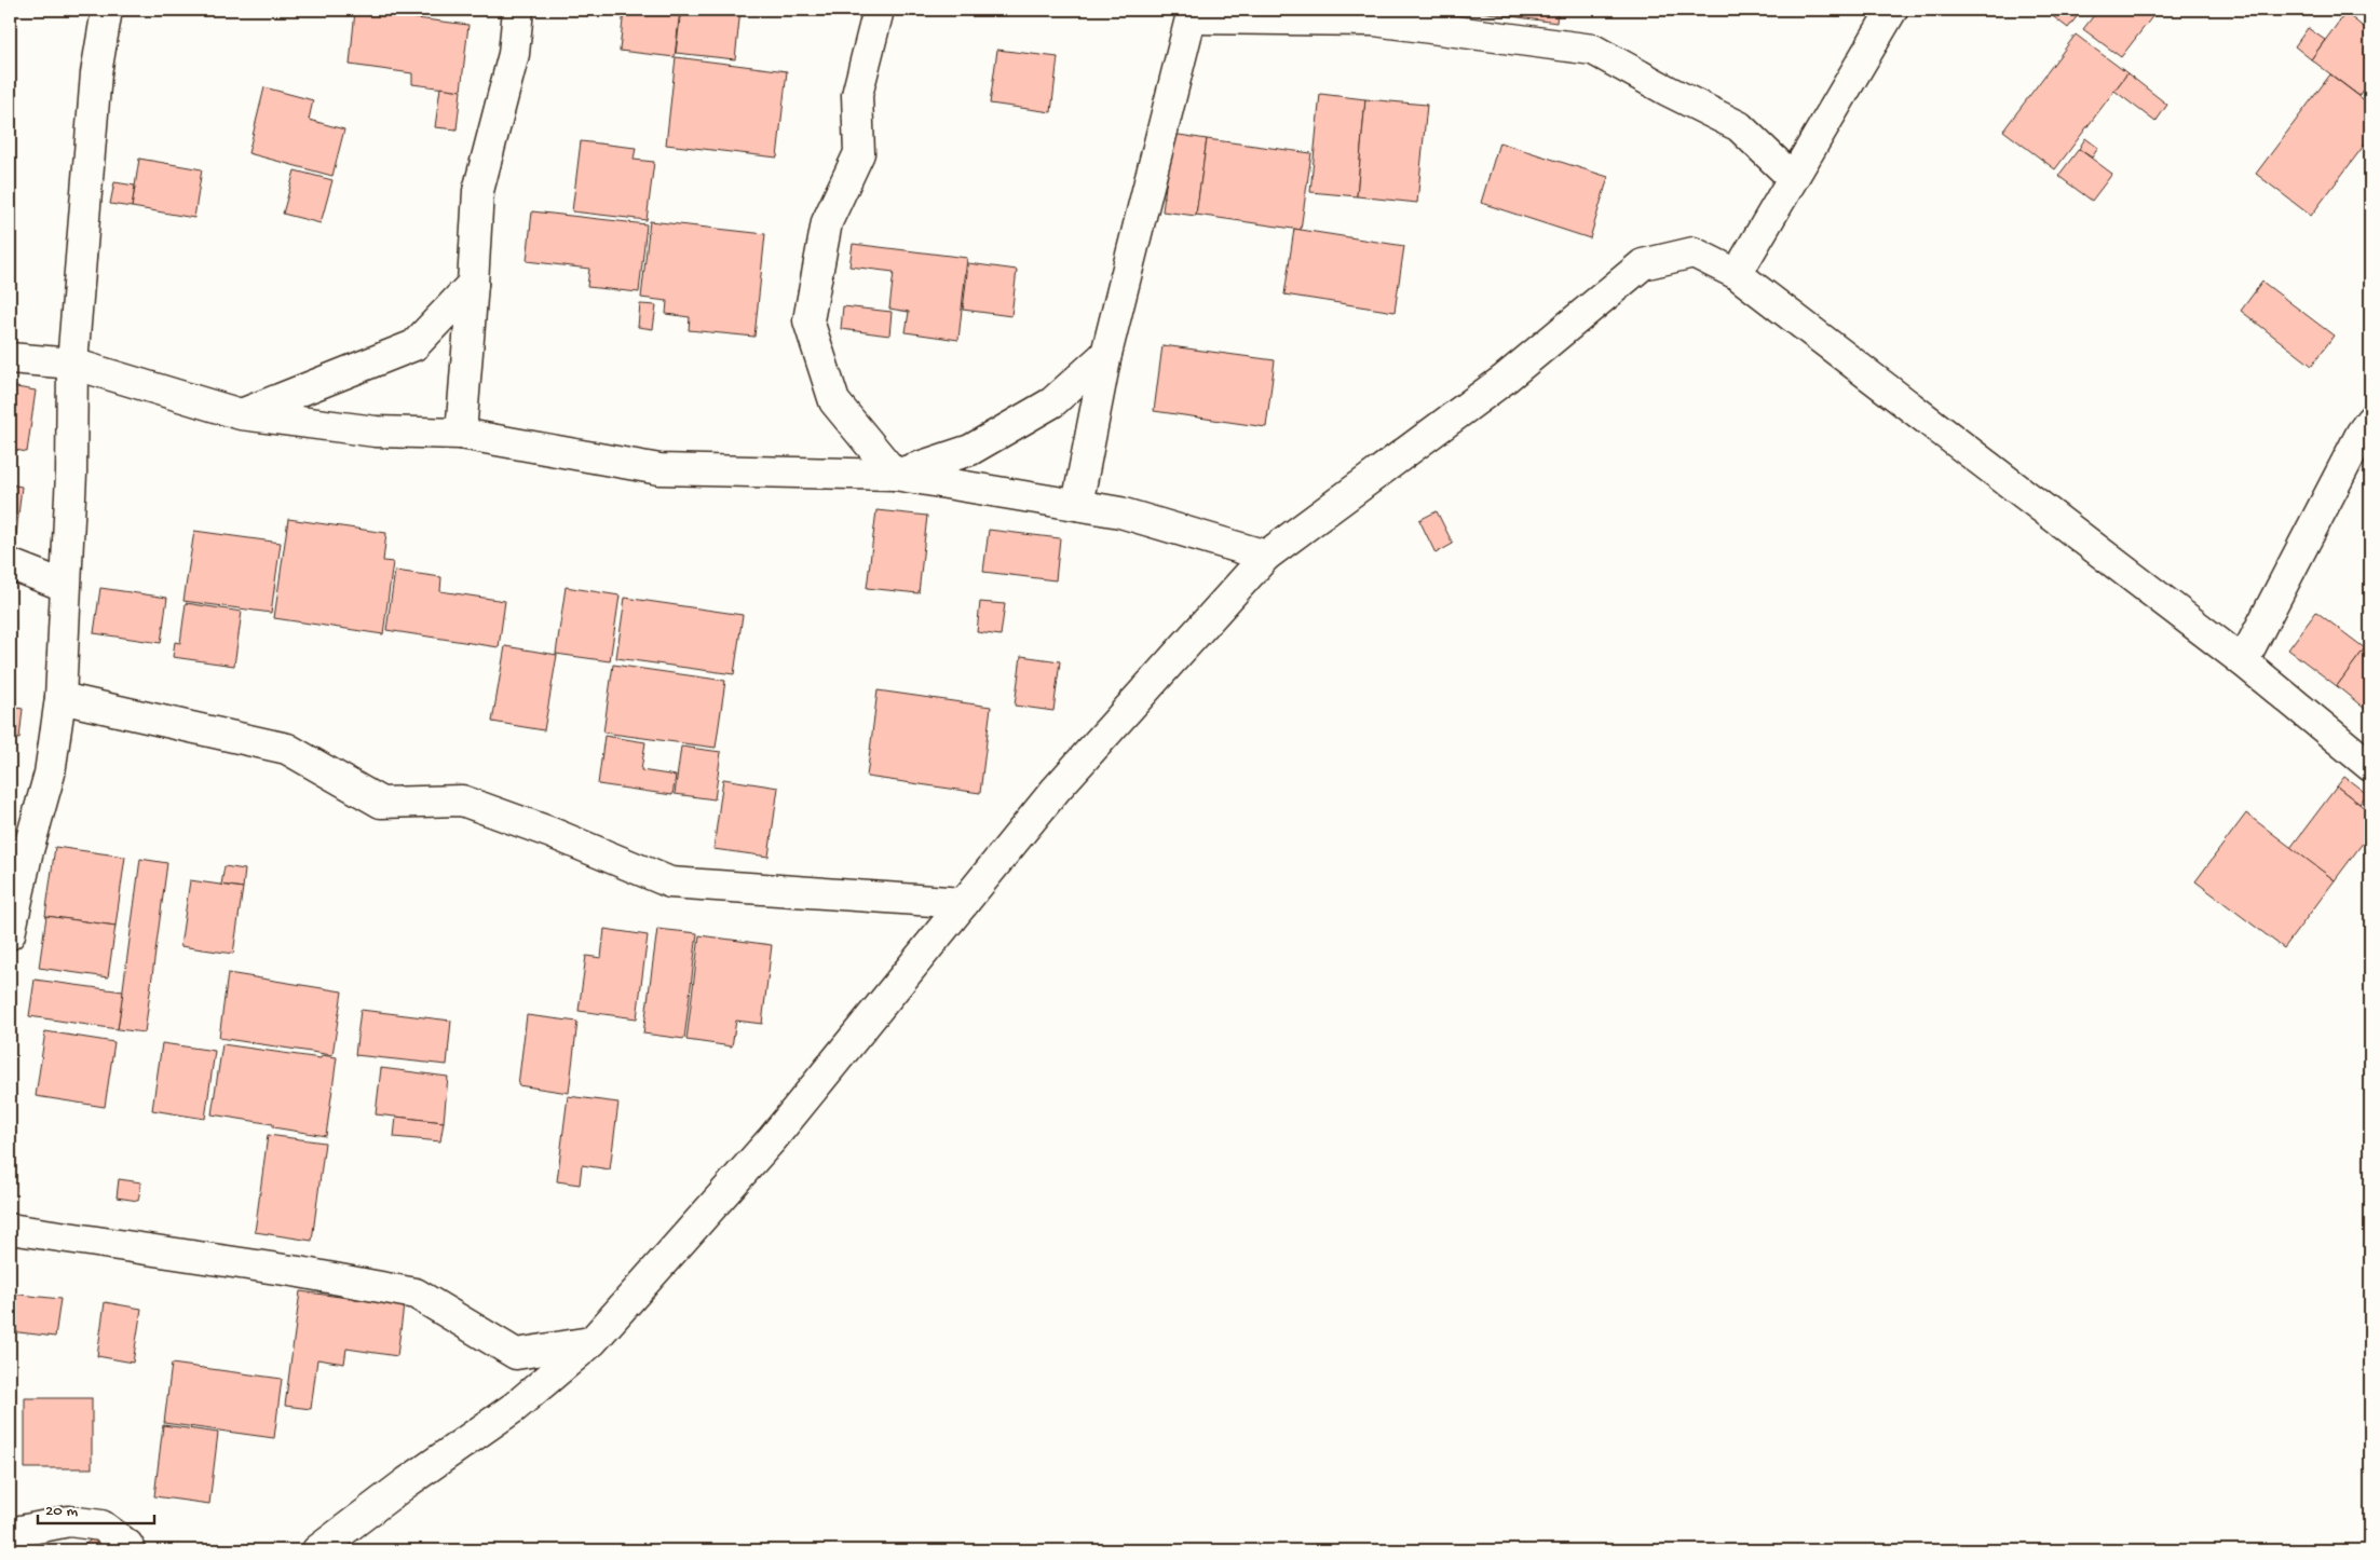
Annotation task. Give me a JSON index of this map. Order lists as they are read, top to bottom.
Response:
{
  "scale_bar": "20 m"
}
